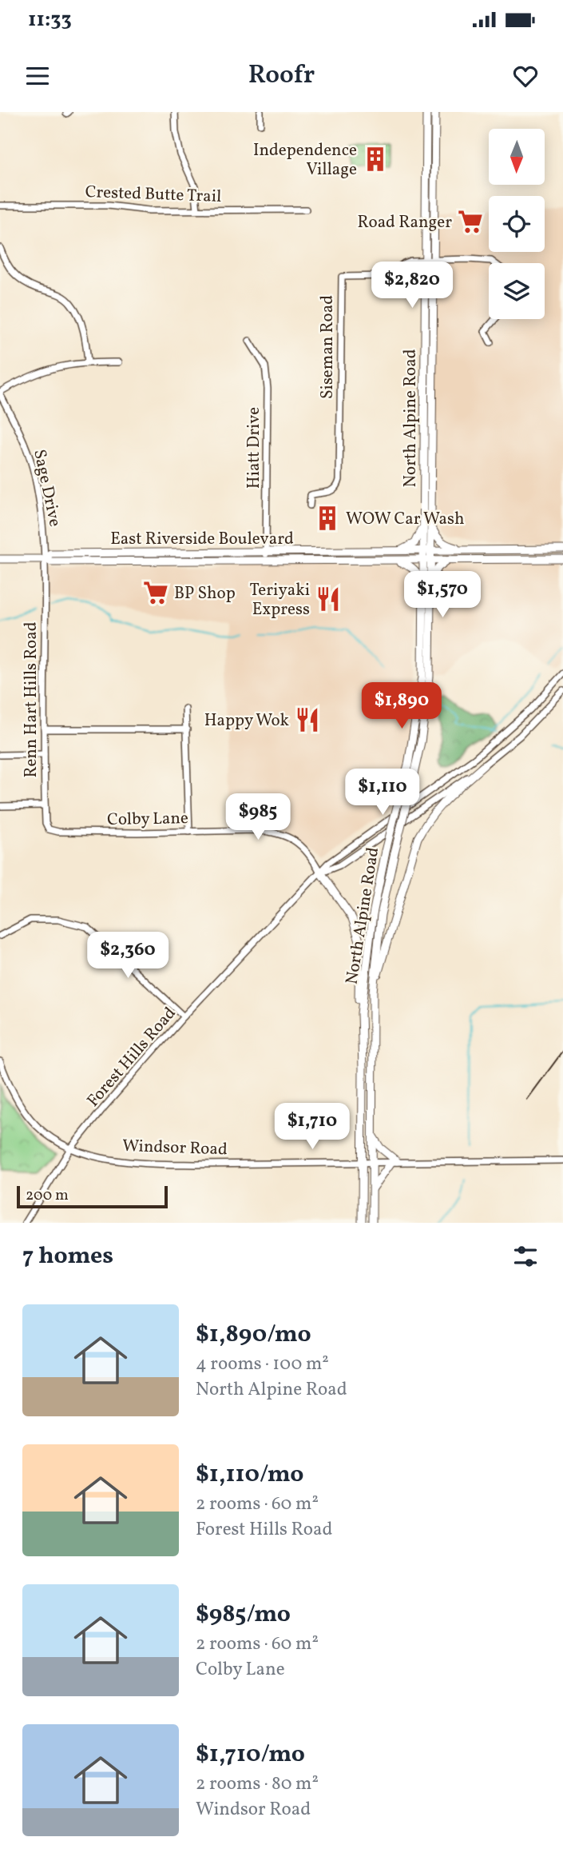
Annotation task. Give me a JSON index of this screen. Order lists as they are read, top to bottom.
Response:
{
  "streets": {
    "main road": ["North Alpine Road", "East Riverside Boulevard"],
    "street": [
      "Crested Butte Trail",
      "Siseman Road",
      "Hiatt Drive",
      "Sage Drive",
      "Renn Hart Hills Road",
      "Colby Lane",
      "Forest Hills Road",
      "Windsor Road"
    ]
  },
  "crossings": [
    ["Siseman Road", "North Alpine Road"],
    ["North Alpine Road", "East Riverside Boulevard"],
    ["North Alpine Road", "Windsor Road"],
    ["Hiatt Drive", "East Riverside Boulevard"],
    ["Sage Drive", "East Riverside Boulevard"],
    ["Sage Drive", "Renn Hart Hills Road"],
    ["East Riverside Boulevard", "Renn Hart Hills Road"],
    ["Renn Hart Hills Road", "Colby Lane"],
    ["Colby Lane", "Forest Hills Road"],
    ["Forest Hills Road", "Windsor Road"]
  ],
  "places": {
    "building": ["Independence Village", "WOW Car Wash"],
    "supermarket": ["Road Ranger", "BP Shop"],
    "restaurant": ["Teriyaki Express", "Happy Wok"]
  },
  "scale_bar": "200 m",
  "north": "bottom",
  "page": {
    "status": "11:33",
    "header": "Roofr",
    "price": [
      "$2,820",
      "$1,570",
      "$1,890",
      "$1,110",
      "$985",
      "$2,360",
      "$1,710"
    ],
    "scale": "200 m",
    "heading": "7 homes",
    "list": [
      {
        "name": "$1,890/mo",
        "note": "4 rooms · 100 m² · North Alpine Road"
      },
      {
        "name": "$1,110/mo",
        "note": "2 rooms · 60 m² · Forest Hills Road"
      },
      {
        "name": "$985/mo",
        "note": "2 rooms · 60 m² · Colby Lane"
      },
      {
        "name": "$1,710/mo",
        "note": "2 rooms · 80 m² · Windsor Road"
      }
    ]
  }
}
